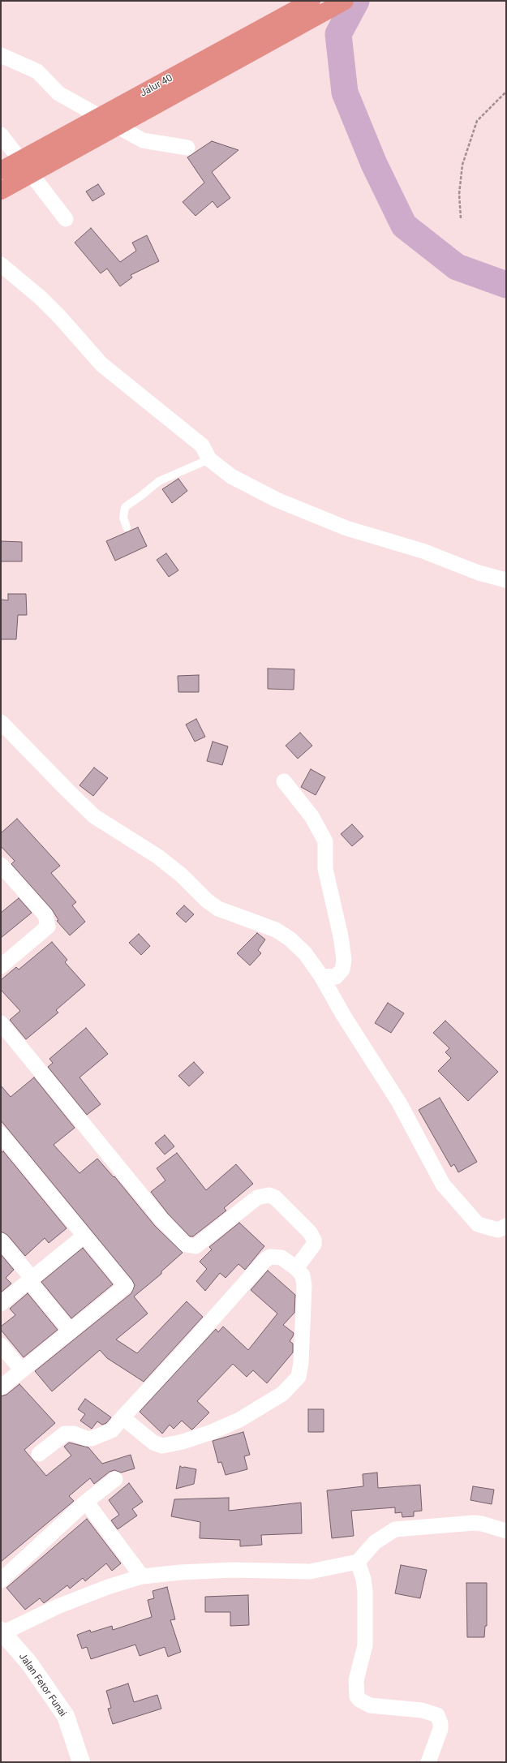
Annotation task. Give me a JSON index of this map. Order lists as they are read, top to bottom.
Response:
{
  "streets": {
    "highway": ["Jalur 40"],
    "street": ["Jalan Fetor Funai"]
  }
}
